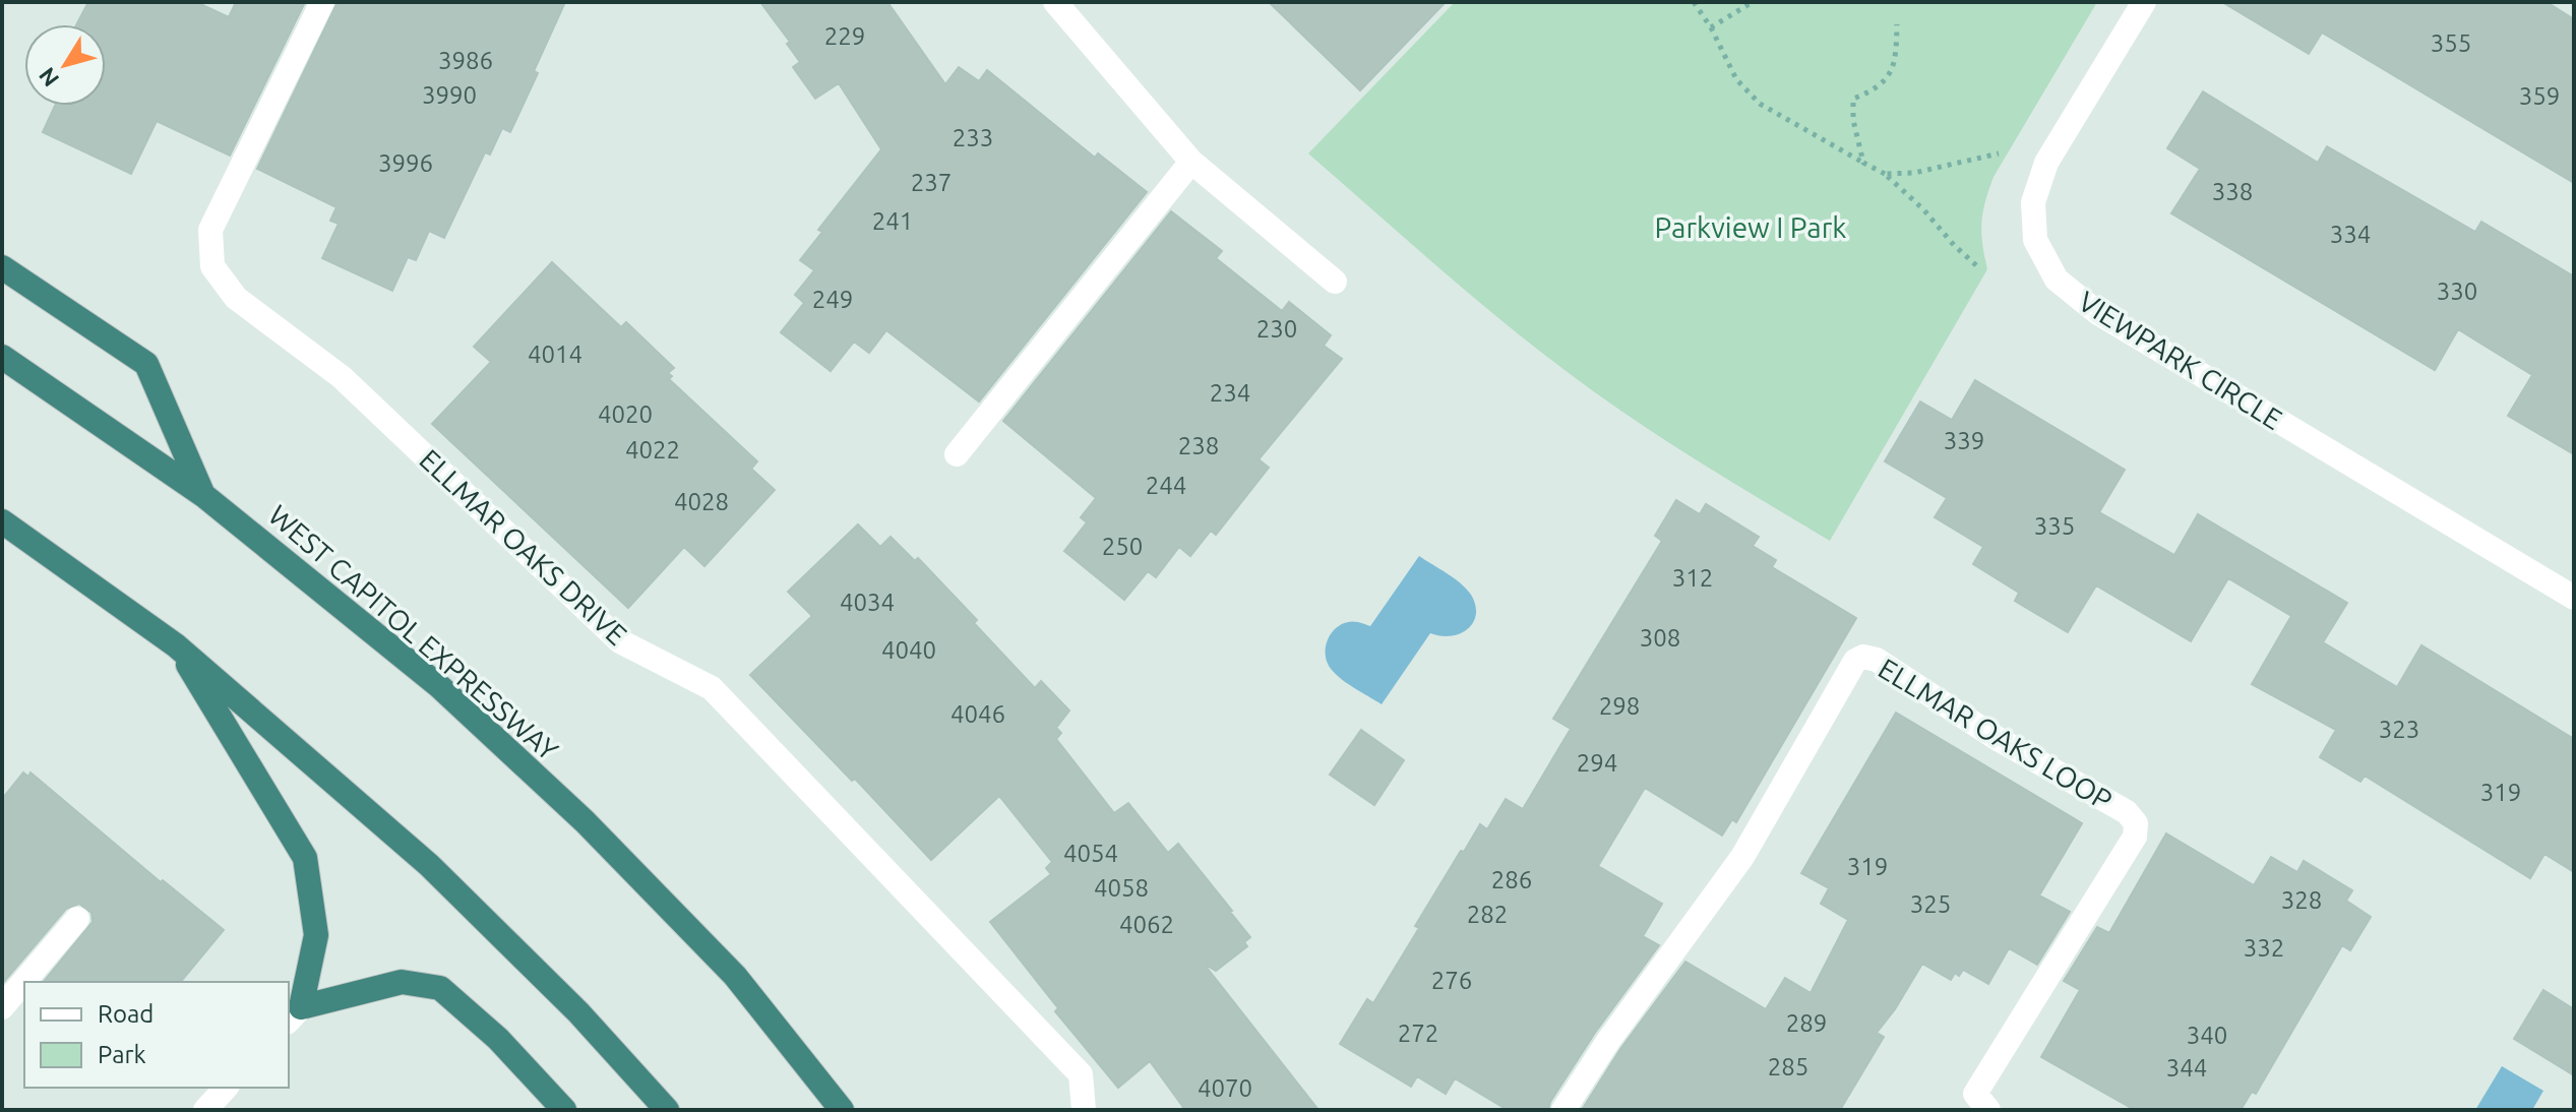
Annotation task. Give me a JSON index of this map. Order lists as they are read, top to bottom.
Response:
{
  "streets": {
    "highway": ["WEST CAPITOL EXPRESSWAY"],
    "street": ["VIEWPARK CIRCLE", "ELLMAR OAKS DRIVE", "ELLMAR OAKS LOOP"]
  },
  "parks": ["Parkview I Park"],
  "house_numbers": [
    "229",
    "355",
    "3986",
    "3990",
    "359",
    "233",
    "3996",
    "237",
    "338",
    "241",
    "334",
    "330",
    "249",
    "230",
    "4014",
    "234",
    "4020",
    "339",
    "238",
    "4022",
    "244",
    "4028",
    "335",
    "250",
    "312",
    "4034",
    "308",
    "4040",
    "298",
    "4046",
    "323",
    "294",
    "319",
    "4054",
    "319",
    "286",
    "4058",
    "328",
    "325",
    "282",
    "4062",
    "332",
    "276",
    "289",
    "272",
    "340",
    "285",
    "344",
    "4070"
  ],
  "legend": ["Road", "Park"],
  "north": "bottom left"
}
